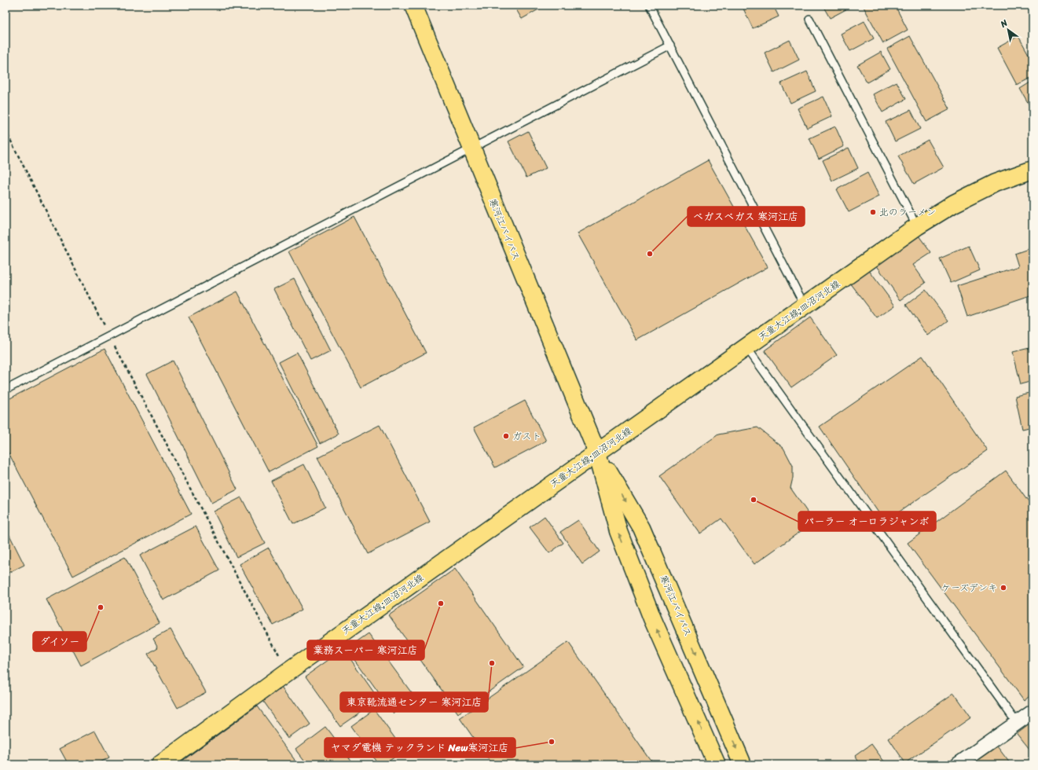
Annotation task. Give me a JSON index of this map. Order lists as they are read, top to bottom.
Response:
{
  "streets": {
    "main road": ["寒河江バイパス", "天童大江線;皿沼河北線"]
  },
  "crossings": [
    ["寒河江バイパス", "天童大江線;皿沼河北線"]
  ],
  "places": [
    "北のラーメン",
    "ベガスベガス 寒河江店",
    "ガスト",
    "パーラー オーロラジャンボ",
    "ケーズデンキ",
    "業務スーパー 寒河江店",
    "ダイソー",
    "東京靴流通センター 寒河江店",
    "ヤマダ電機 テックランド New寒河江店"
  ],
  "north": "top left"
}
